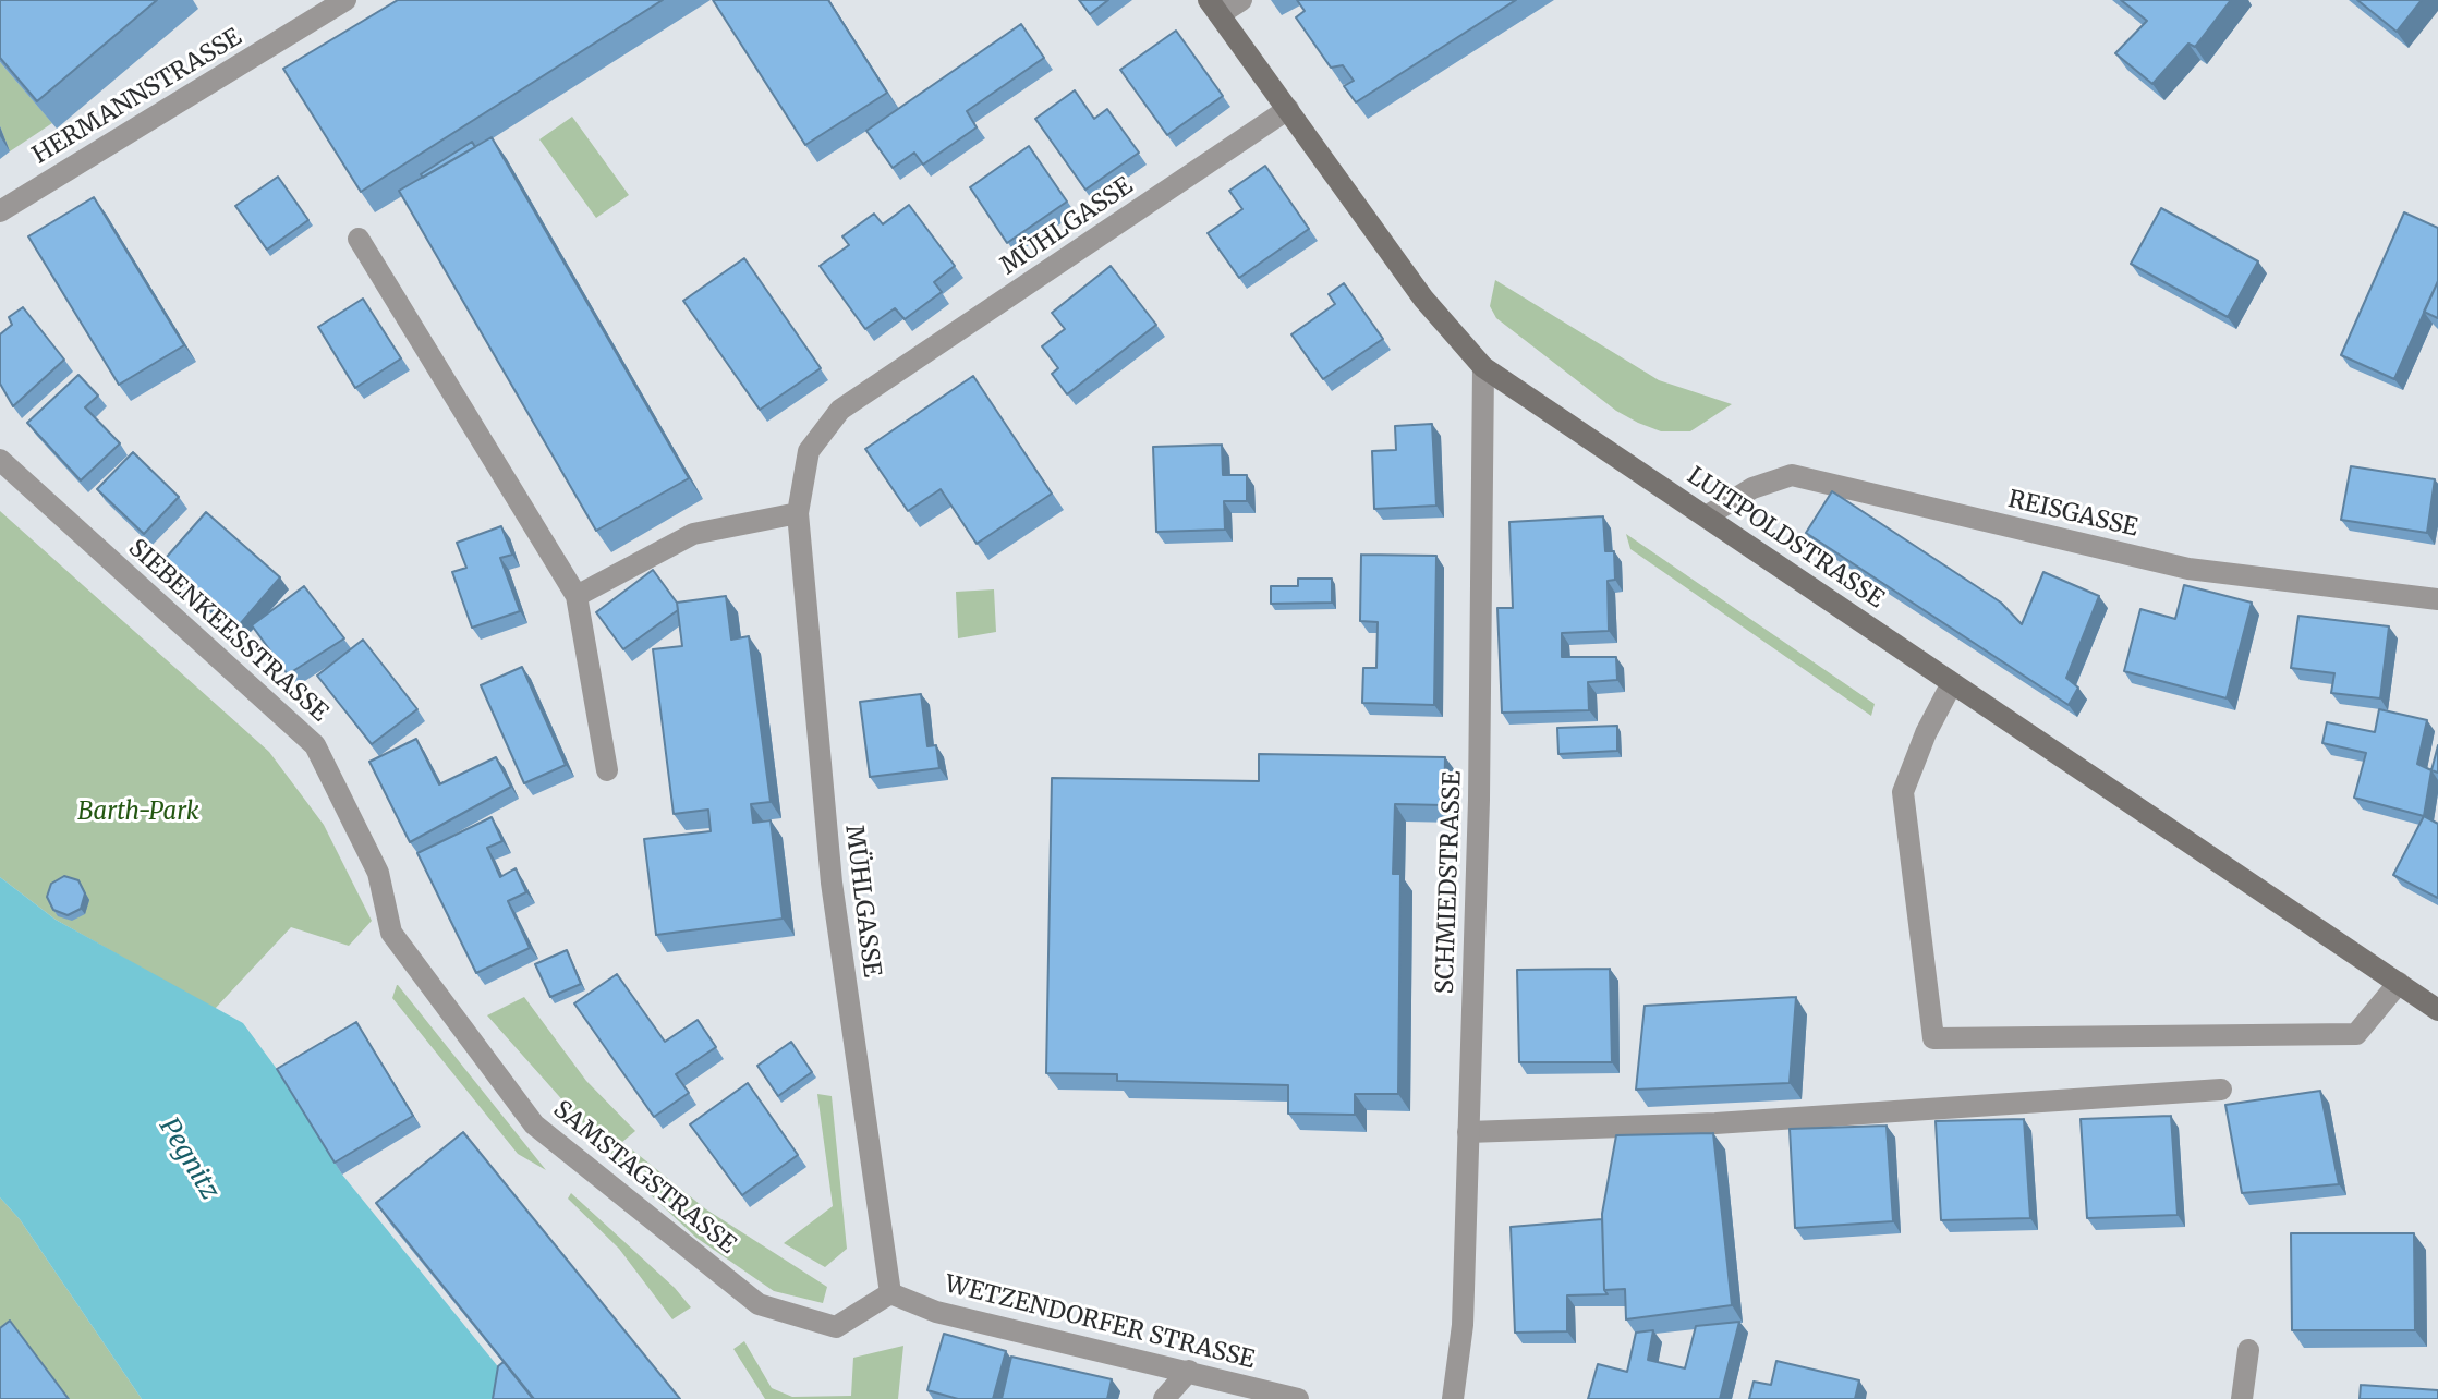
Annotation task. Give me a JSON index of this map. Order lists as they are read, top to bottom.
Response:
{
  "streets": {
    "main road": ["LUITPOLDSTRASSE"],
    "street": [
      "HERMANNSTRASSE",
      "MÜHLGASSE",
      "REISGASSE",
      "SIEBENKEESSTRASSE",
      "SCHMIEDSTRASSE",
      "SAMSTAGSTRASSE",
      "WETZENDORFER STRASSE"
    ]
  },
  "crossings": [
    ["MÜHLGASSE", "LUITPOLDSTRASSE"],
    ["MÜHLGASSE", "SAMSTAGSTRASSE"],
    ["MÜHLGASSE", "WETZENDORFER STRASSE"],
    ["REISGASSE", "LUITPOLDSTRASSE"],
    ["LUITPOLDSTRASSE", "SCHMIEDSTRASSE"],
    ["SIEBENKEESSTRASSE", "SAMSTAGSTRASSE"],
    ["SAMSTAGSTRASSE", "WETZENDORFER STRASSE"]
  ],
  "water": ["Pegnitz"],
  "parks": ["Barth-Park"]
}
